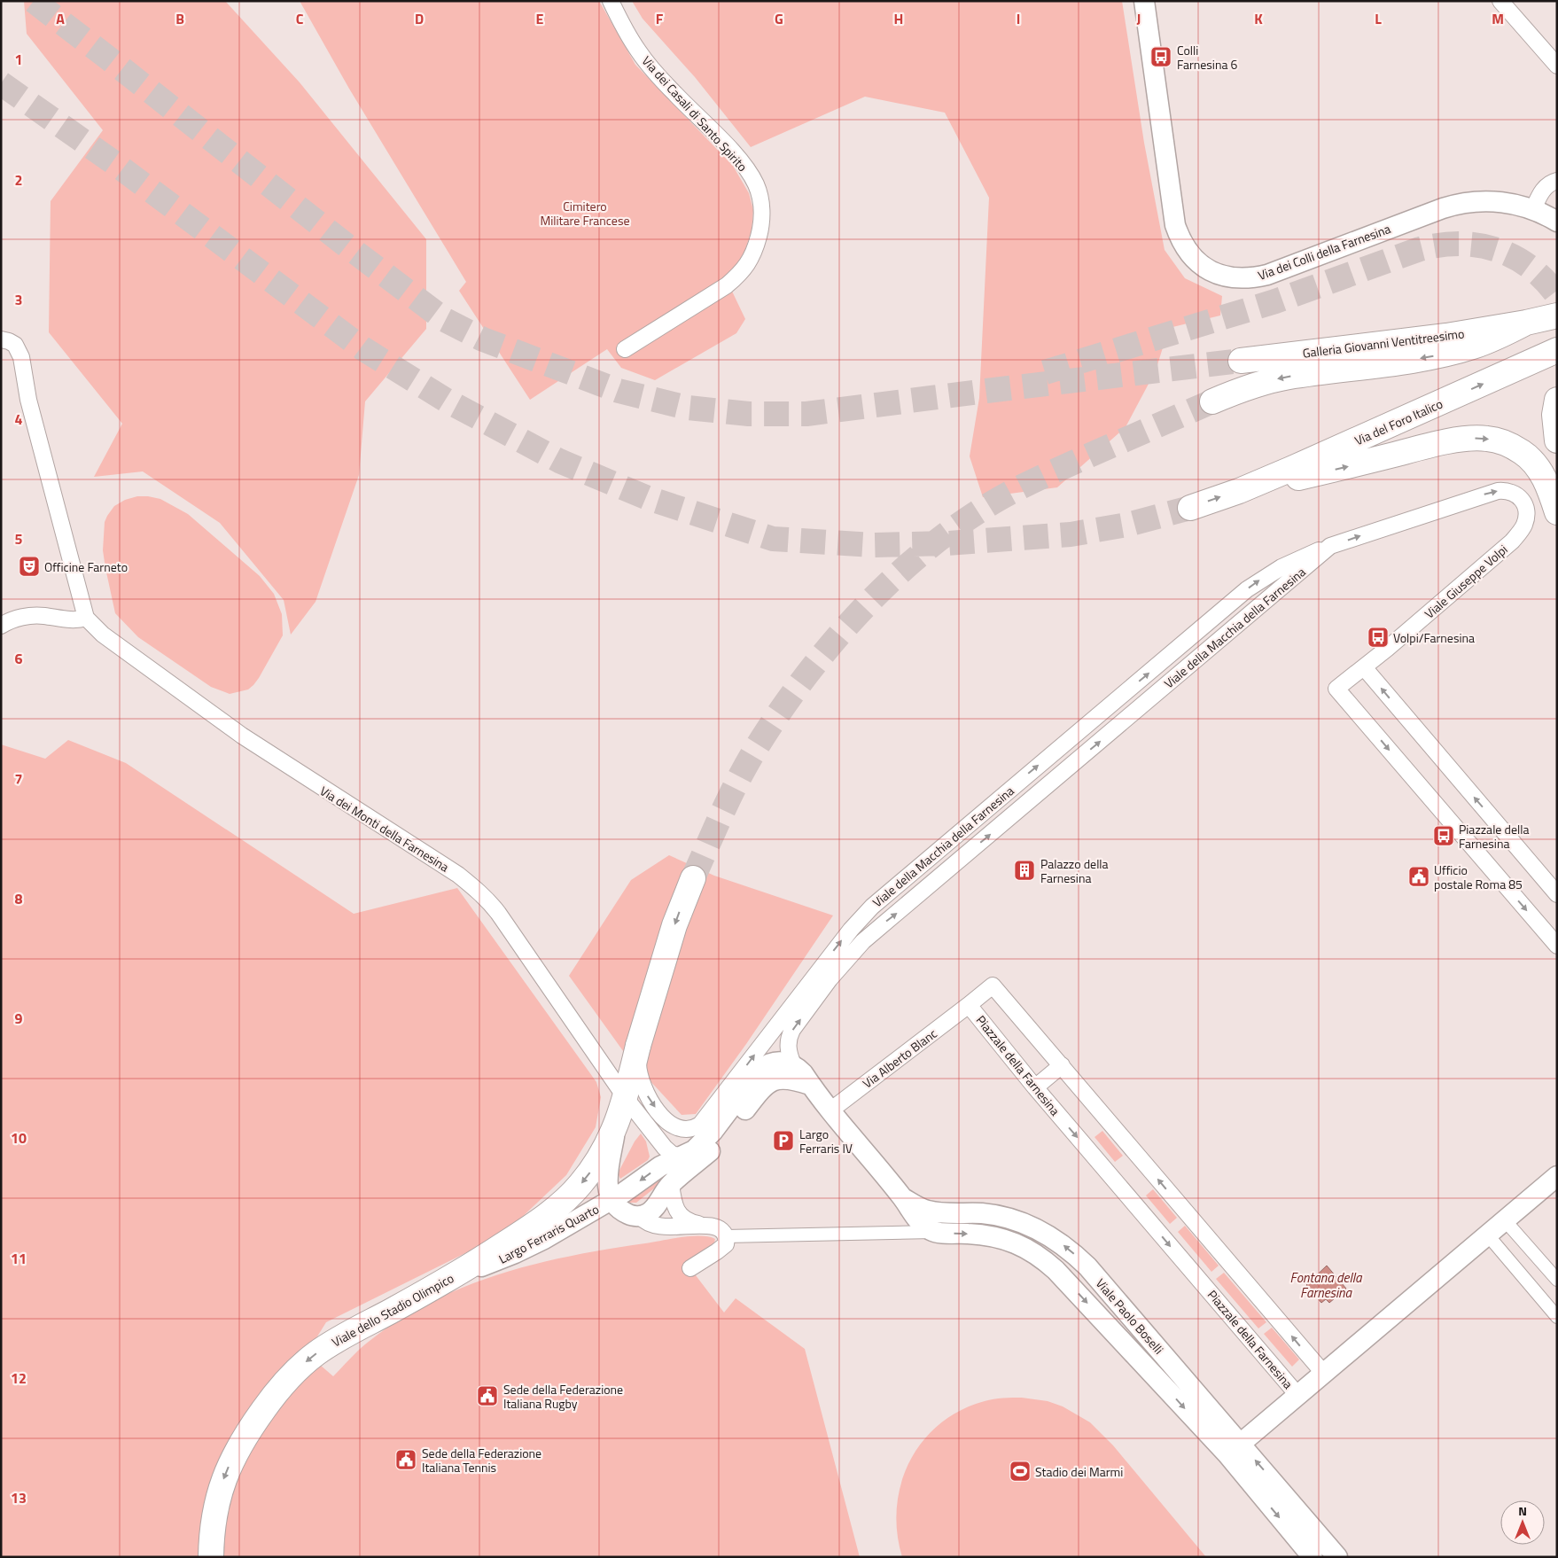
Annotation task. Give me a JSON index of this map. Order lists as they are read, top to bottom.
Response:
{
  "streets": {
    "main road": ["Galleria Giovanni Ventitreesimo", "Via del Foro Italico", "Viale dello Stadio Olimpico"],
    "street": [
      "Via dei Casali di Santo Spirito",
      "Via dei Colli della Farnesina",
      "Viale Giuseppe Volpi",
      "Viale della Macchia della Farnesina",
      "Via dei Monti della Farnesina",
      "Via Alberto Blanc",
      "Piazzale della Farnesina",
      "Largo Ferraris Quarto",
      "Viale Paolo Boselli"
    ]
  },
  "crossings": [
    ["Viale Giuseppe Volpi", "Viale della Macchia della Farnesina"],
    ["Via dei Monti della Farnesina", "Viale dello Stadio Olimpico"],
    ["Via Alberto Blanc", "Piazzale della Farnesina"],
    ["Piazzale della Farnesina", "Viale Paolo Boselli"],
    ["Largo Ferraris Quarto", "Viale dello Stadio Olimpico"]
  ],
  "one_way": ["Viale della Macchia della Farnesina", "Viale dello Stadio Olimpico"],
  "water": ["Fontana della Farnesina"],
  "parks": ["Cimitero Militare Francese"],
  "places": {
    "bus stop": ["Colli Farnesina 6", "Volpi/Farnesina", "Piazzale della Farnesina"],
    "theatre": ["Officine Farneto"],
    "building": ["Palazzo della Farnesina"],
    "public building": ["Ufficio postale Roma 85", "Sede della Federazione Italiana Rugby", "Sede della Federazione Italiana Tennis"],
    "parking": ["Largo Ferraris IV"],
    "sports": ["Stadio dei Marmi"]
  },
  "north": "top",
  "grid": {
    "columns": [
      "A",
      "B",
      "C",
      "D",
      "E",
      "F",
      "G",
      "H",
      "I",
      "J",
      "K",
      "L",
      "M"
    ],
    "rows": [
      "1",
      "2",
      "3",
      "4",
      "5",
      "6",
      "7",
      "8",
      "9",
      "10",
      "11",
      "12",
      "13"
    ]
  }
}
